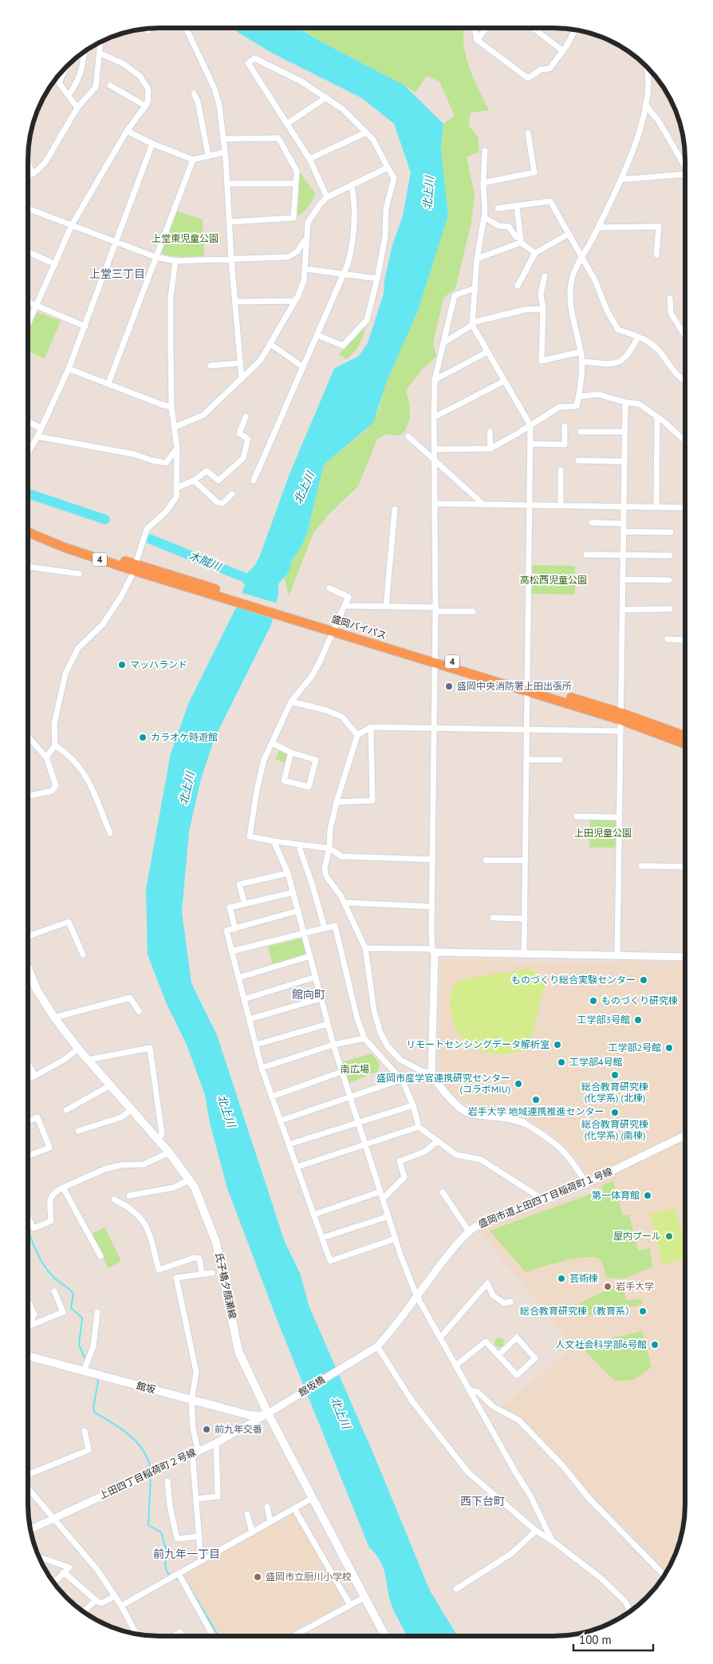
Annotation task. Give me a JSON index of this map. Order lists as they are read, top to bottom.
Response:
{
  "streets": {
    "highway": ["4", "盛岡バイパス"],
    "main road": ["氏子橋夕顔瀬線", "館坂"],
    "street": ["盛岡市道上田四丁目稲荷町１号線", "館坂橋", "上田四丁目稲荷町２号線"]
  },
  "crossings": [
    ["盛岡市道上田四丁目稲荷町１号線", "館坂橋"],
    ["氏子橋夕顔瀬線", "館坂橋"],
    ["氏子橋夕顔瀬線", "館坂"],
    ["氏子橋夕顔瀬線", "上田四丁目稲荷町２号線"],
    ["館坂橋", "館坂"],
    ["館坂橋", "上田四丁目稲荷町２号線"],
    ["館坂", "上田四丁目稲荷町２号線"]
  ],
  "districts": [
    "上堂三丁目",
    "館向町",
    "西下台町",
    "前九年一丁目"
  ],
  "water": ["北上川", "木賊川"],
  "parks": [
    "上堂東児童公園",
    "高松西児童公園",
    "上田児童公園",
    "南広場"
  ],
  "places": [
    "マッハランド",
    "盛岡中央消防署上田出張所",
    "カラオケ時遊館",
    "ものづくり総合実験センター",
    "ものづくり研究棟",
    "工学部3号館",
    "リモートセンシングデータ解析室",
    "工学部2号館",
    "工学部4号館",
    "総合教育研究棟 (化学系) (北棟)",
    "盛岡市産学官連携研究センター (コラボMIU)",
    "岩手大学 地域連携推進センター",
    "総合教育研究棟 (化学系) (南棟)",
    "第一体育館",
    "屋内プール",
    "芸術棟",
    "岩手大学",
    "総合教育研究棟（教育系）",
    "人文社会科学部6号館",
    "前九年交番",
    "盛岡市立厨川小学校"
  ],
  "scale_bar": "100 m"
}
